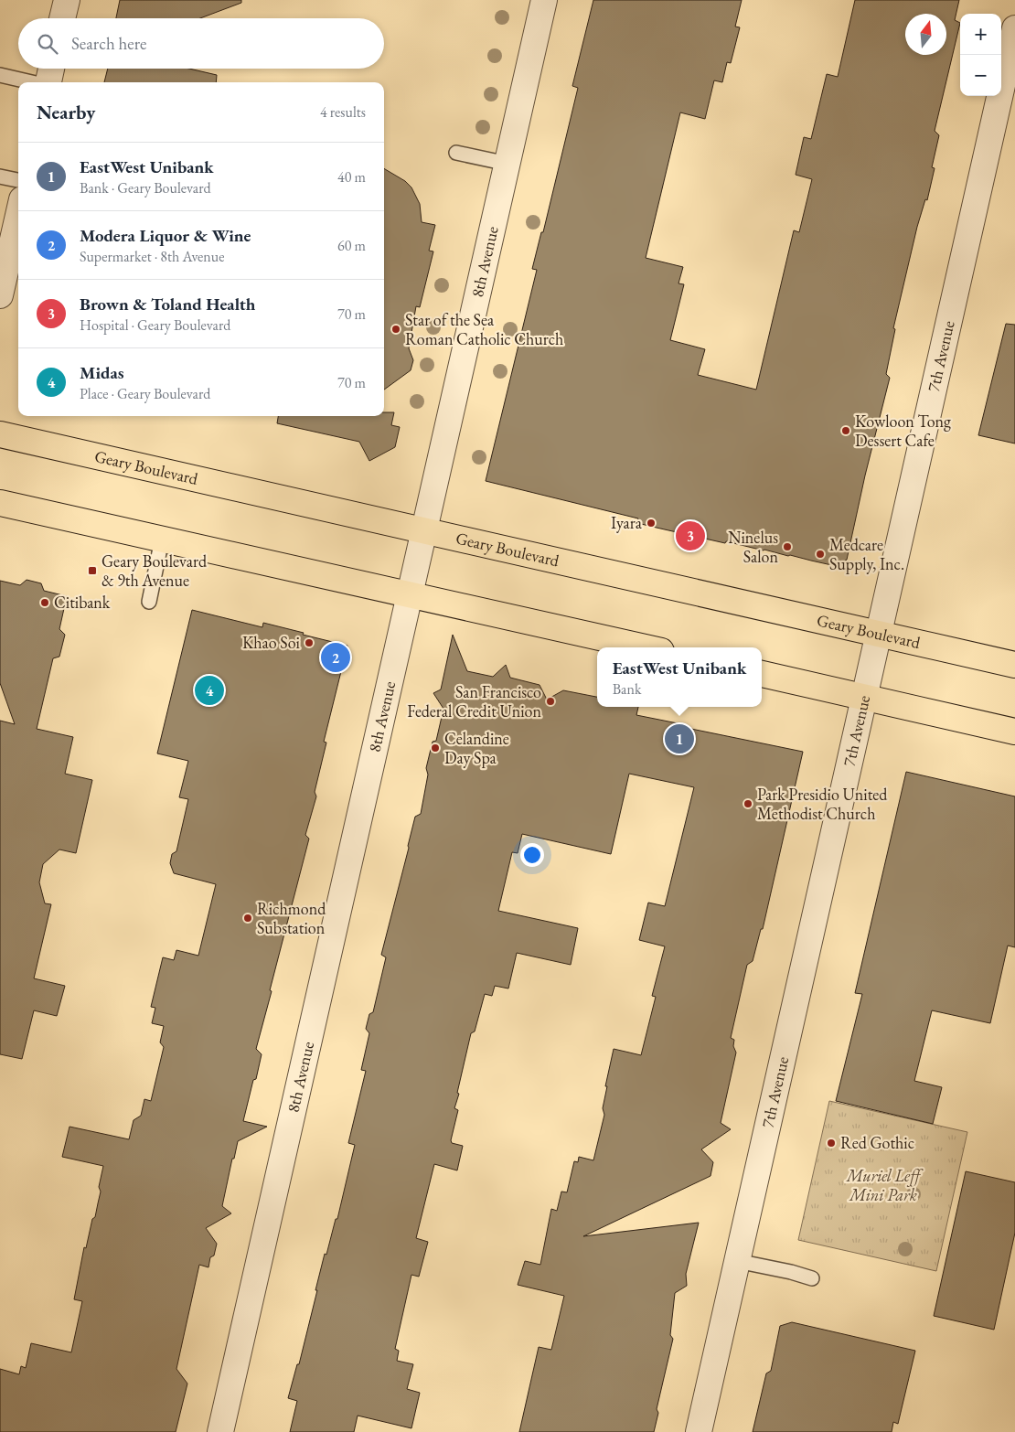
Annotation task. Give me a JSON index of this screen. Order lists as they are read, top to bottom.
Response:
{
  "streets": {
    "main road": ["Geary Boulevard"],
    "street": ["8th Avenue", "7th Avenue"]
  },
  "crossings": [
    ["8th Avenue", "Geary Boulevard"],
    ["7th Avenue", "Geary Boulevard"]
  ],
  "parks": ["Muriel Leff Mini Park"],
  "places": {
    "other": [
      "Star of the Sea Roman Catholic Church",
      "Kowloon Tong Dessert Cafe",
      "Iyara",
      "Ninelus Salon",
      "Medcare Supply, Inc.",
      "Citibank",
      "Khao Soi",
      "San Francisco Federal Credit Union",
      "Celandine Day Spa",
      "Park Presidio United Methodist Church",
      "Richmond Substation",
      "Red Gothic"
    ],
    "transit": ["Geary Boulevard & 9th Avenue"]
  },
  "north": "top",
  "page": {
    "map_buttons": ["+", "−"],
    "search": "Search here",
    "heading": ["Nearby", "4 results"],
    "list": [
      {
        "mark": "1",
        "name": "EastWest Unibank",
        "note": "Bank · Geary Boulevard",
        "value": "40 m"
      },
      {
        "mark": "2",
        "name": "Modera Liquor & Wine",
        "note": "Supermarket · 8th Avenue",
        "value": "60 m"
      },
      {
        "mark": "3",
        "name": "Brown & Toland Health",
        "note": "Hospital · Geary Boulevard",
        "value": "70 m"
      },
      {
        "mark": "4",
        "name": "Midas",
        "note": "Place · Geary Boulevard",
        "value": "70 m"
      }
    ],
    "pins": [
      "3",
      "2",
      "4",
      "1"
    ],
    "popup": ["EastWest Unibank", "Bank"]
  }
}
